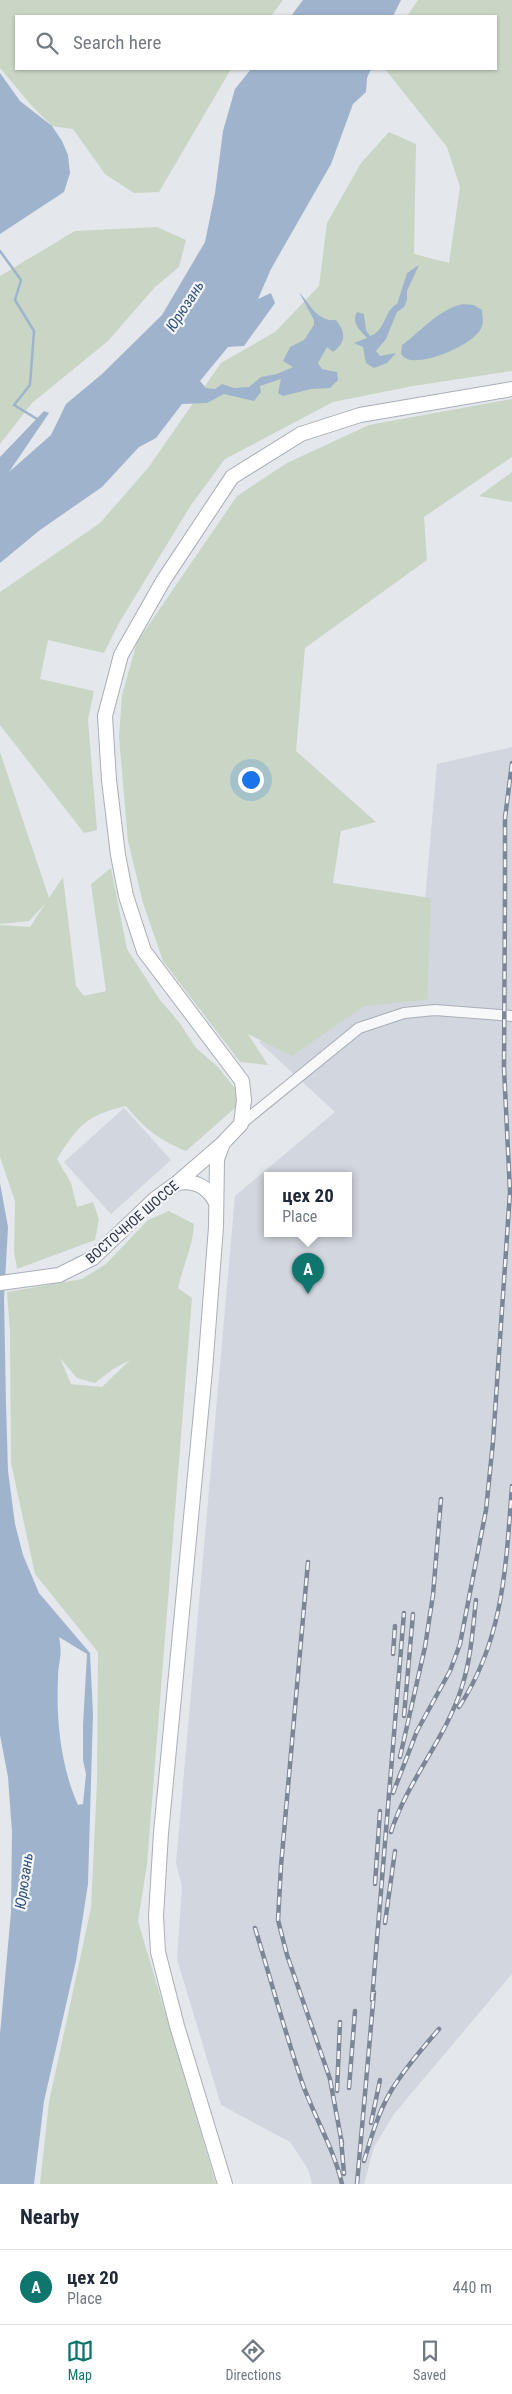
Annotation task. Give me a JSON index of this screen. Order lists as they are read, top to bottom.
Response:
{
  "streets": {
    "main road": ["ВОСТОЧНОЕ ШОССЕ"]
  },
  "water": ["Юрюзань"],
  "page": {
    "search": "Search here",
    "popup": ["цех 20", "Place"],
    "pins": "A",
    "heading": "Nearby",
    "list": [
      {
        "mark": "A",
        "name": "цех 20",
        "note": "Place",
        "value": "440 m"
      }
    ],
    "nav": ["Map", "Directions", "Saved"]
  }
}
